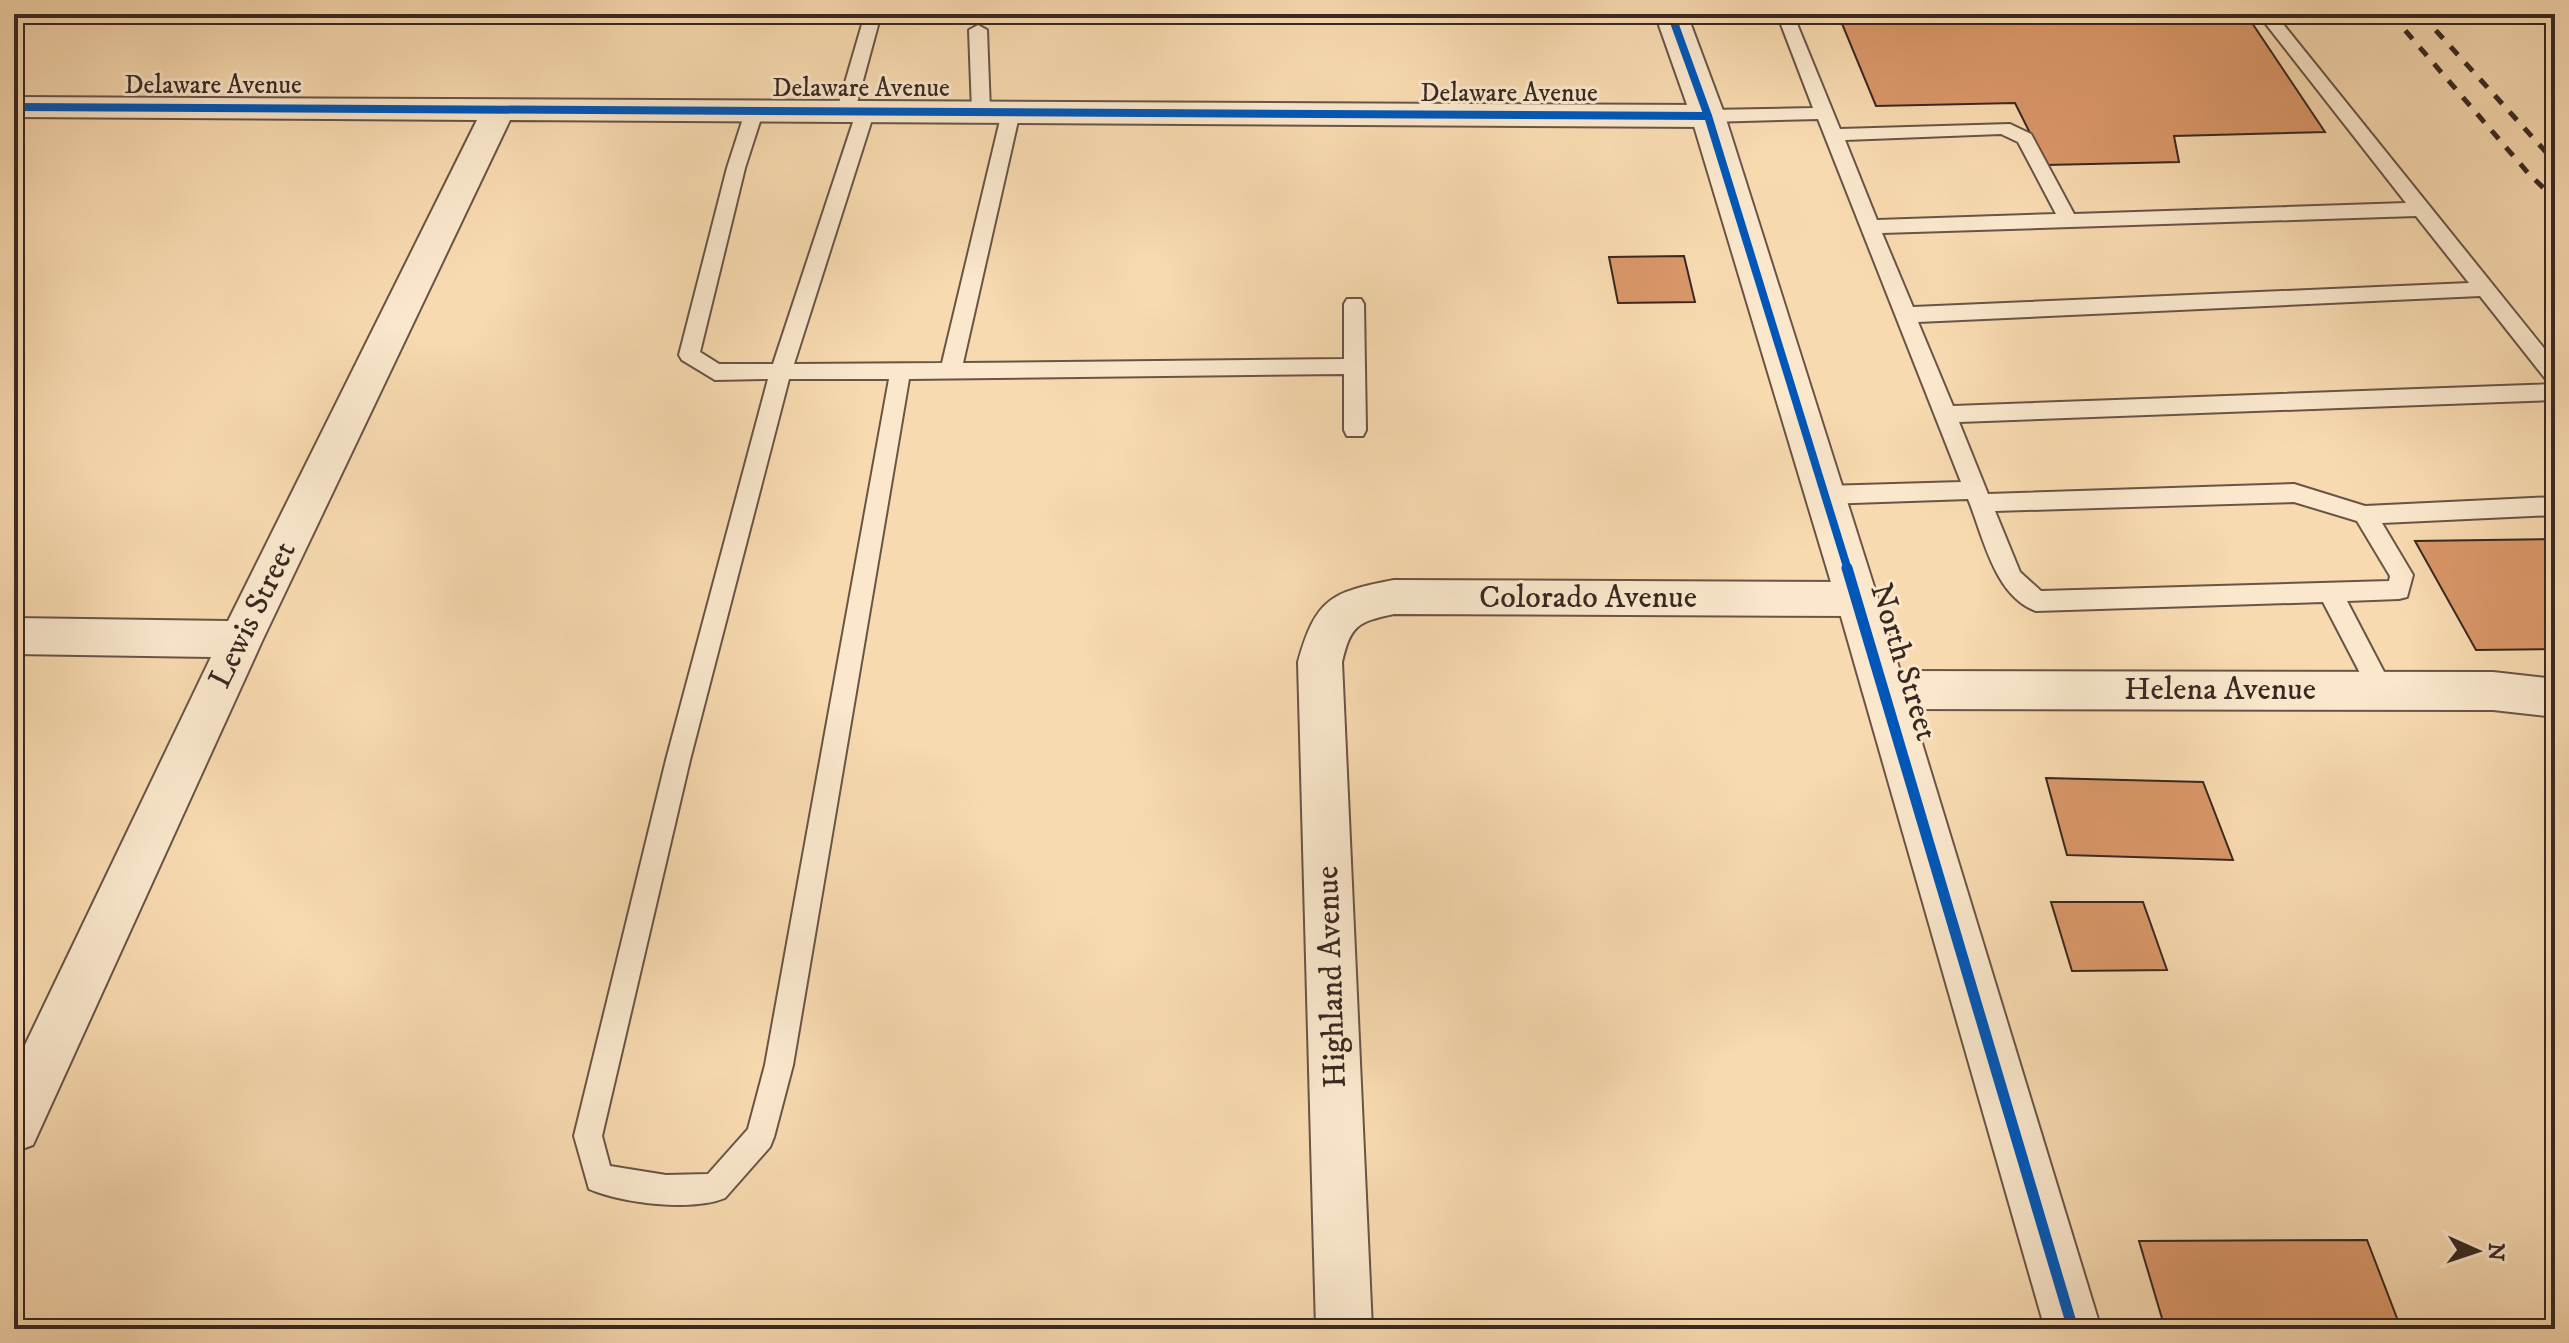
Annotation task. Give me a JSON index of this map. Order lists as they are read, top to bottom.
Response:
{
  "streets": {
    "street": [
      "Delaware Avenue",
      "Colorado Avenue",
      "Lewis Street",
      "North Street",
      "Helena Avenue",
      "Highland Avenue"
    ]
  },
  "crossings": [
    ["Delaware Avenue", "Lewis Street"],
    ["Delaware Avenue", "North Street"],
    ["Colorado Avenue", "North Street"],
    ["Colorado Avenue", "Highland Avenue"],
    ["North Street", "Helena Avenue"]
  ],
  "north": "right"
}
